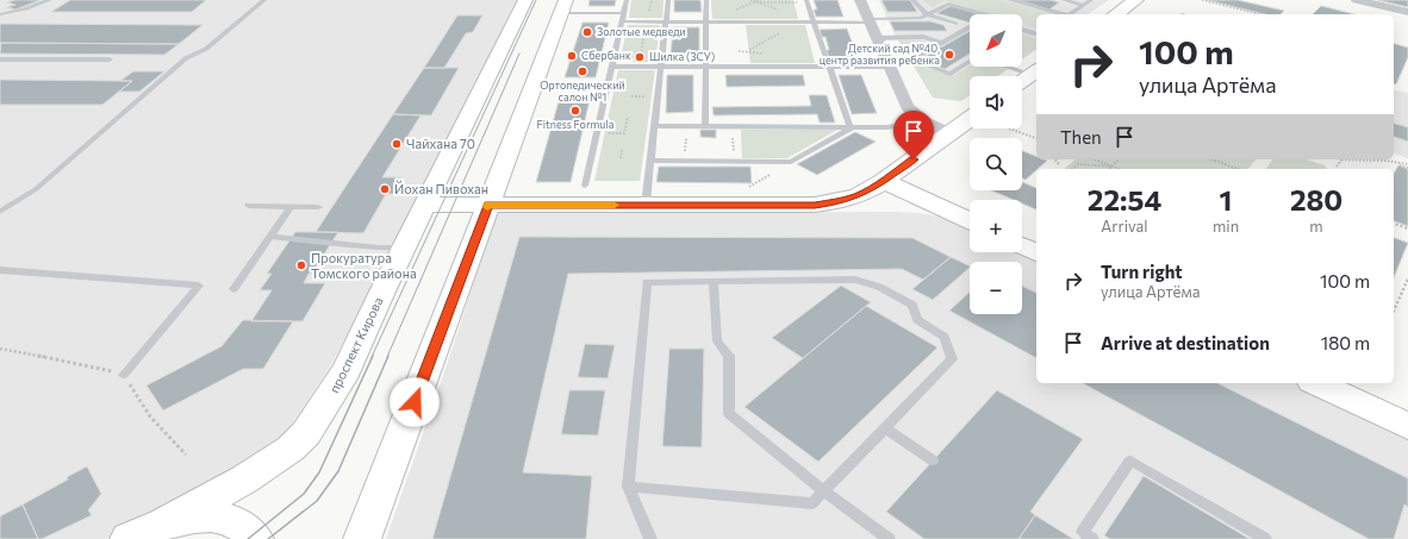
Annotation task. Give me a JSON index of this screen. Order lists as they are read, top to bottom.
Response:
{
  "streets": {
    "main road": ["проспект Кирова"]
  },
  "places": [
    "Золотые медведи",
    "Детский сад №40, центр развития ребенка",
    "Сбербанк",
    "Шилка (ЗСУ)",
    "Ортопедический салон №1",
    "Fitness Formula",
    "Чайхана 70",
    "Йохан Пивохан",
    "Прокуратура Томского района"
  ],
  "north": "bottom left",
  "page": {
    "map_buttons": ["+", "−"],
    "turn": ["100 m", "улица Артёма"],
    "then": "Then",
    "eta": [
      "22:54",
      "Arrival",
      "1",
      "min",
      "280",
      "m"
    ],
    "list": [
      {
        "name": "Turn right",
        "note": "улица Артёма",
        "value": "100 m"
      },
      {
        "name": "Arrive at destination",
        "value": "180 m"
      }
    ]
  }
}
